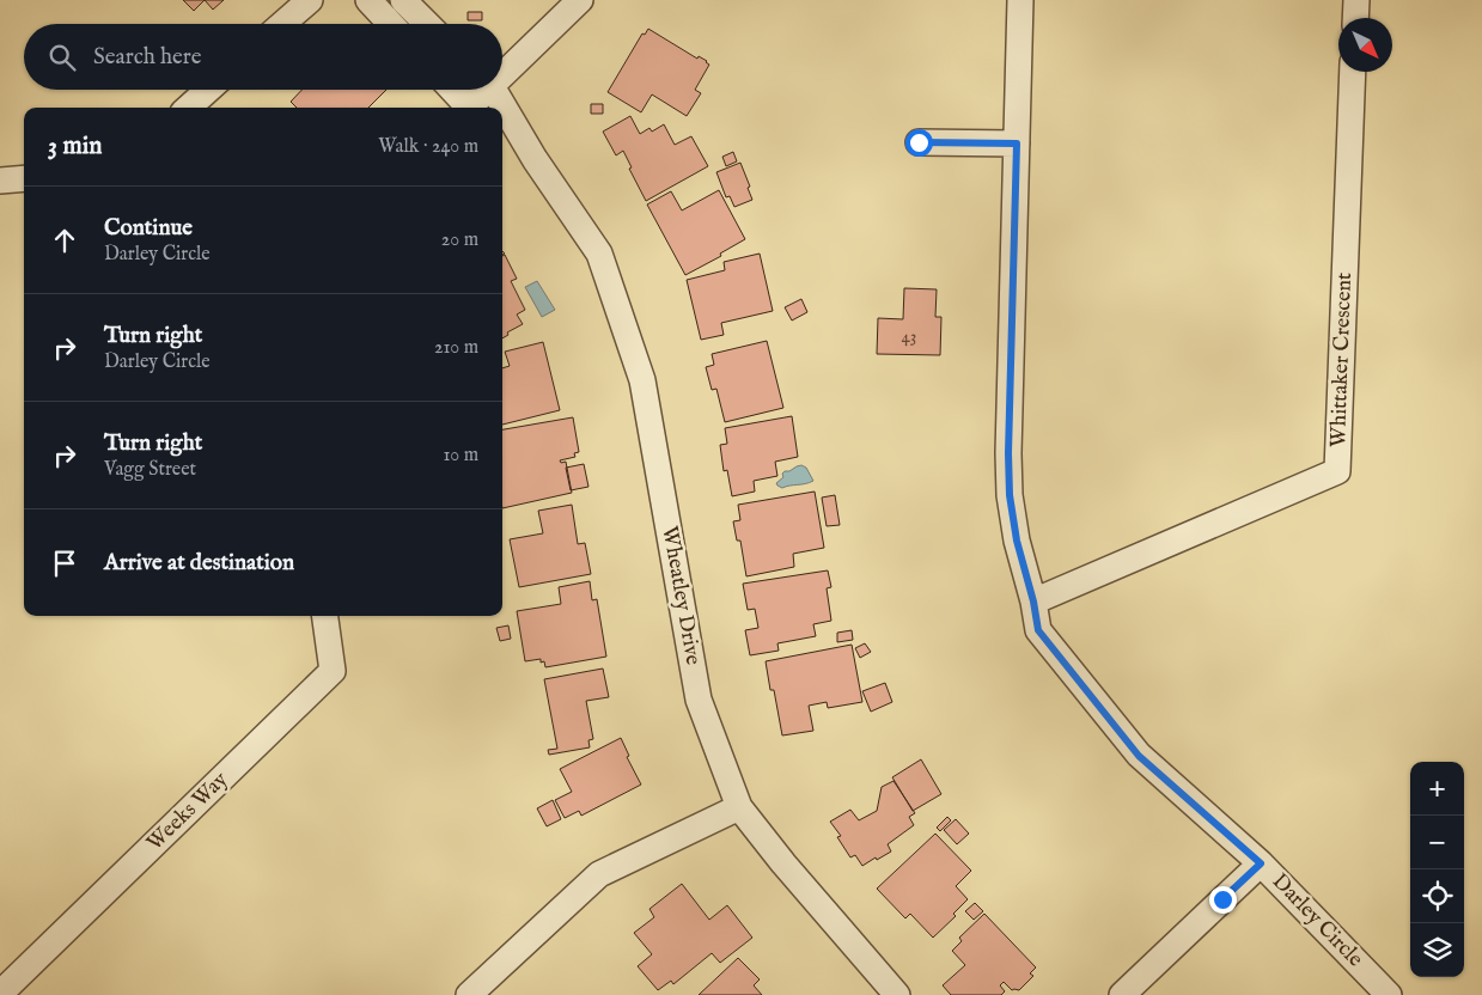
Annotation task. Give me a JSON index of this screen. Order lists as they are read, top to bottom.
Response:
{
  "streets": {
    "street": [
      "Whittaker Crescent",
      "Wheatley Drive",
      "Weeks Way",
      "Darley Circle"
    ]
  },
  "crossings": [
    ["Whittaker Crescent", "Darley Circle"]
  ],
  "house_numbers": ["43"],
  "north": "bottom right",
  "page": {
    "search": "Search here",
    "heading": ["3 min", "Walk · 240 m"],
    "list": [
      ["Continue", "Darley Circle", "20 m"],
      ["Turn right", "Darley Circle", "210 m"],
      ["Turn right", "Vagg Street", "10 m"],
      "Arrive at destination"
    ],
    "map_buttons": ["+", "−"]
  }
}
